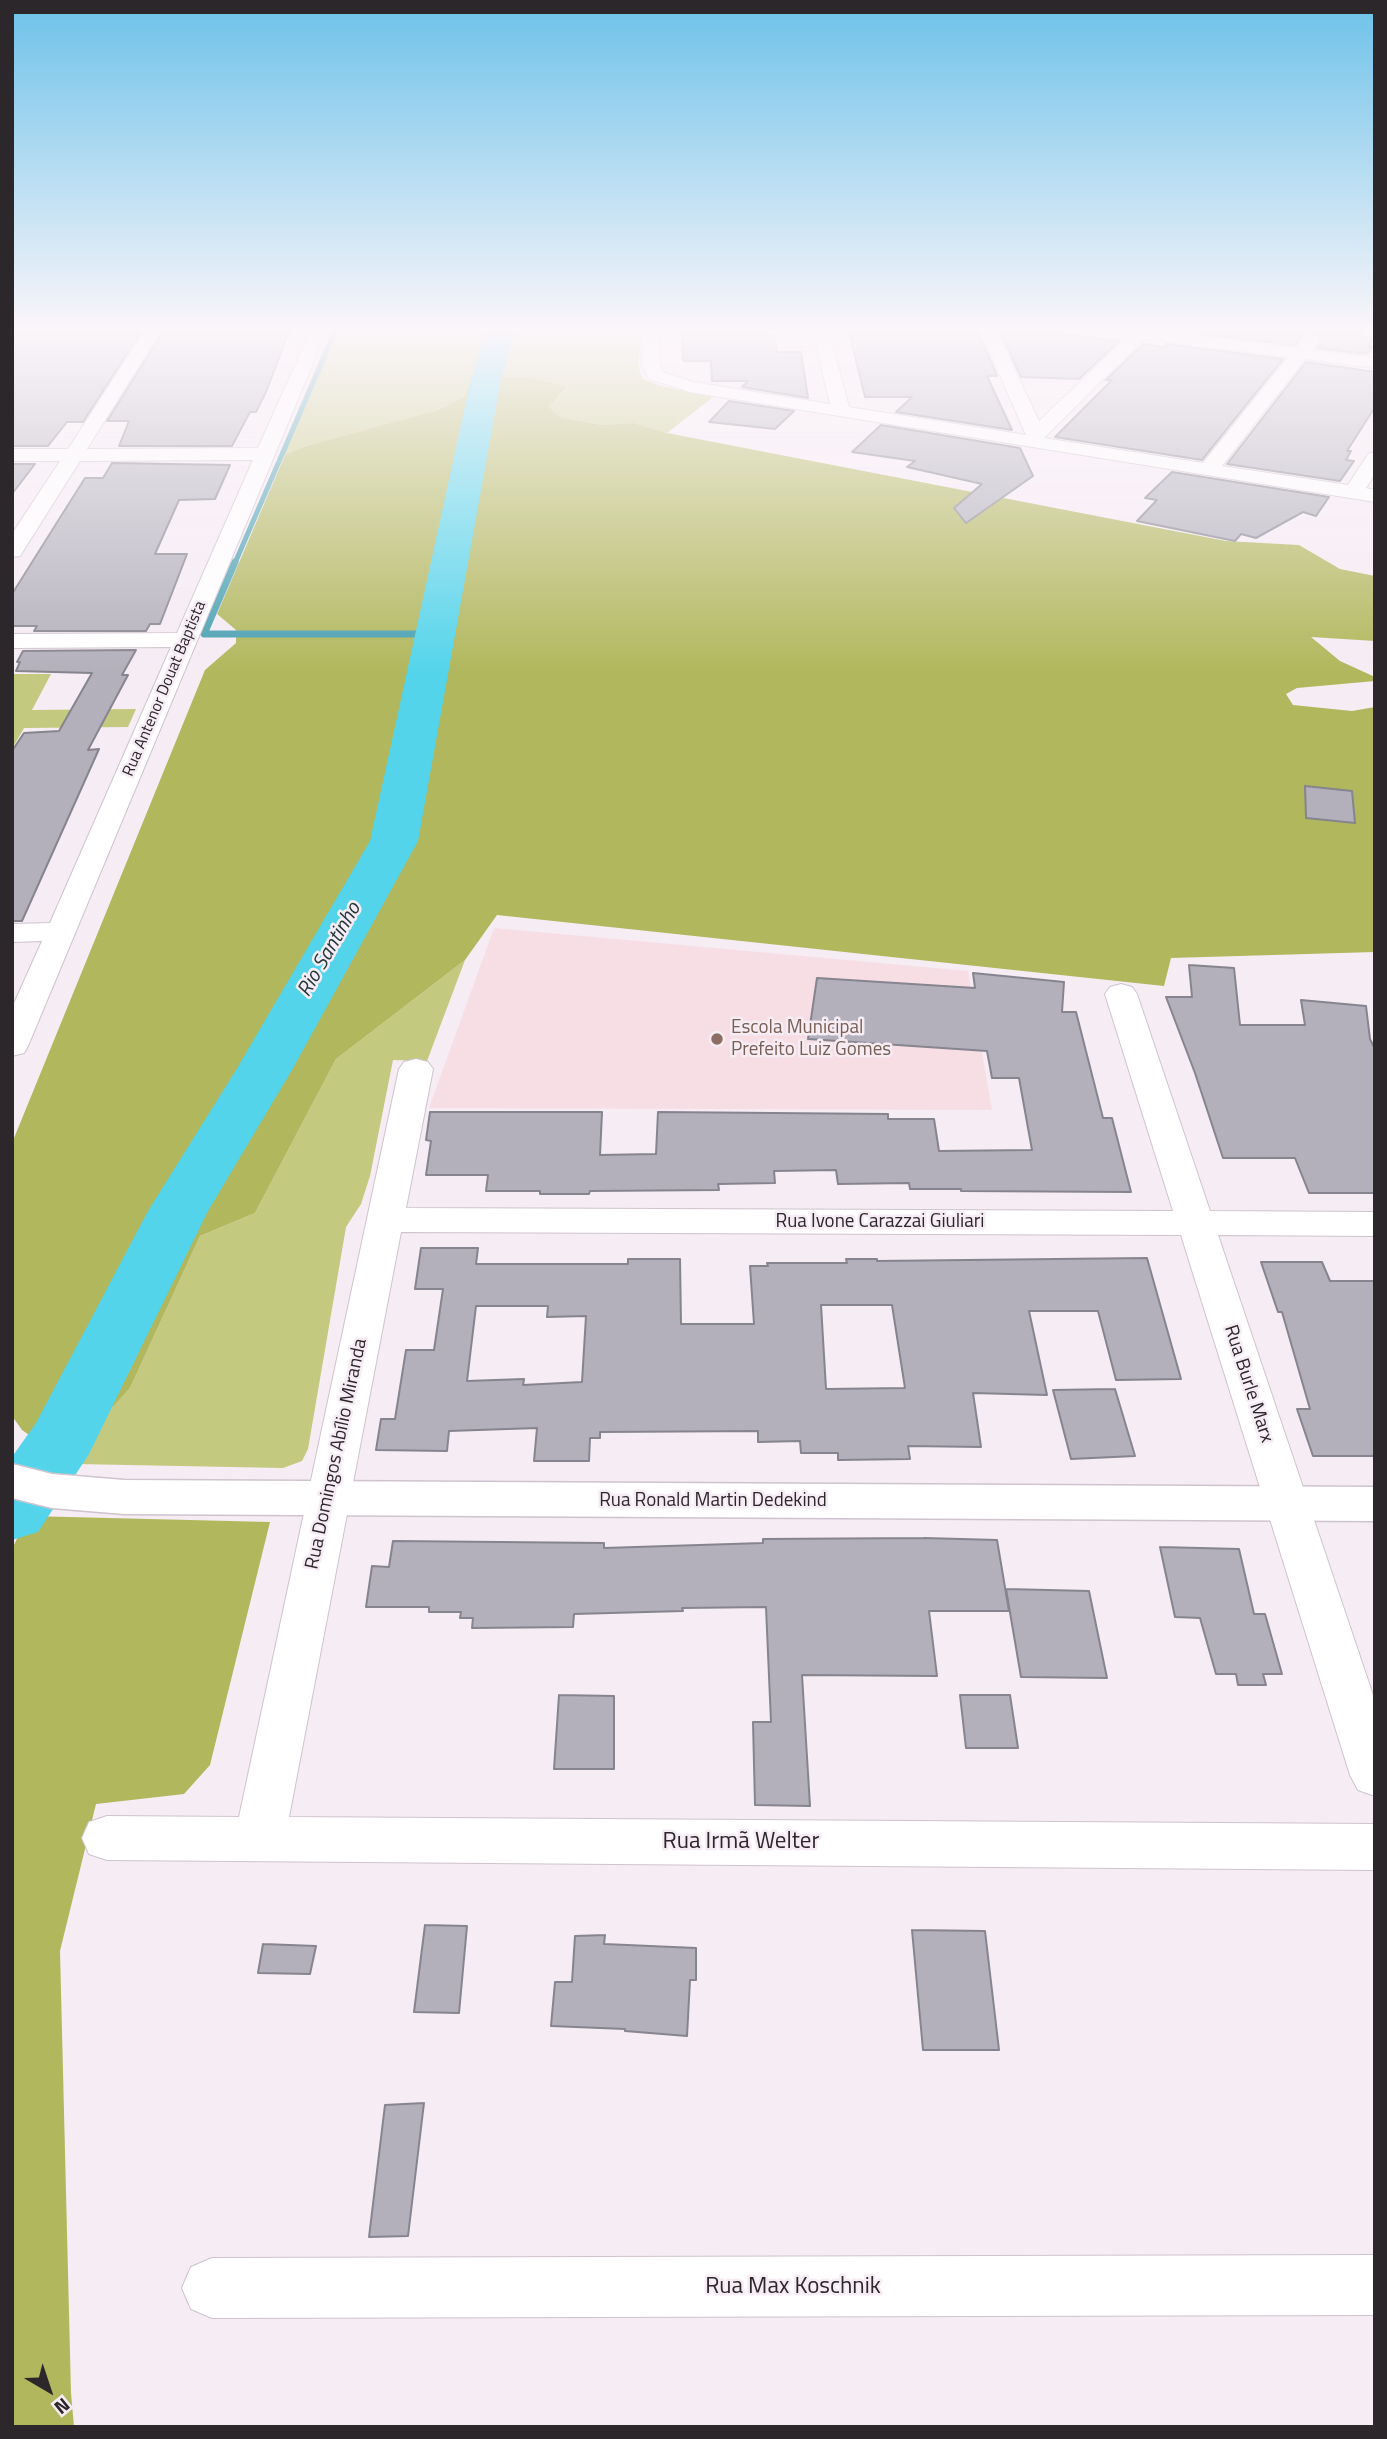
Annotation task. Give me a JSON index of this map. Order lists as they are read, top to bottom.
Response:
{
  "streets": {
    "street": [
      "Rua Antenor Douat Baptista",
      "Rua Ivone Carazzai Giuliari",
      "Rua Burle Marx",
      "Rua Domingos Abílio Miranda",
      "Rua Ronald Martin Dedekind",
      "Rua Irmã Welter",
      "Rua Max Koschnik"
    ]
  },
  "crossings": [
    ["Rua Ivone Carazzai Giuliari", "Rua Burle Marx"],
    ["Rua Ivone Carazzai Giuliari", "Rua Domingos Abílio Miranda"],
    ["Rua Burle Marx", "Rua Ronald Martin Dedekind"],
    ["Rua Domingos Abílio Miranda", "Rua Ronald Martin Dedekind"],
    ["Rua Domingos Abílio Miranda", "Rua Irmã Welter"]
  ],
  "water": ["Rio Santinho"],
  "places": ["Escola Municipal Prefeito Luiz Gomes"],
  "north": "bottom right"
}
